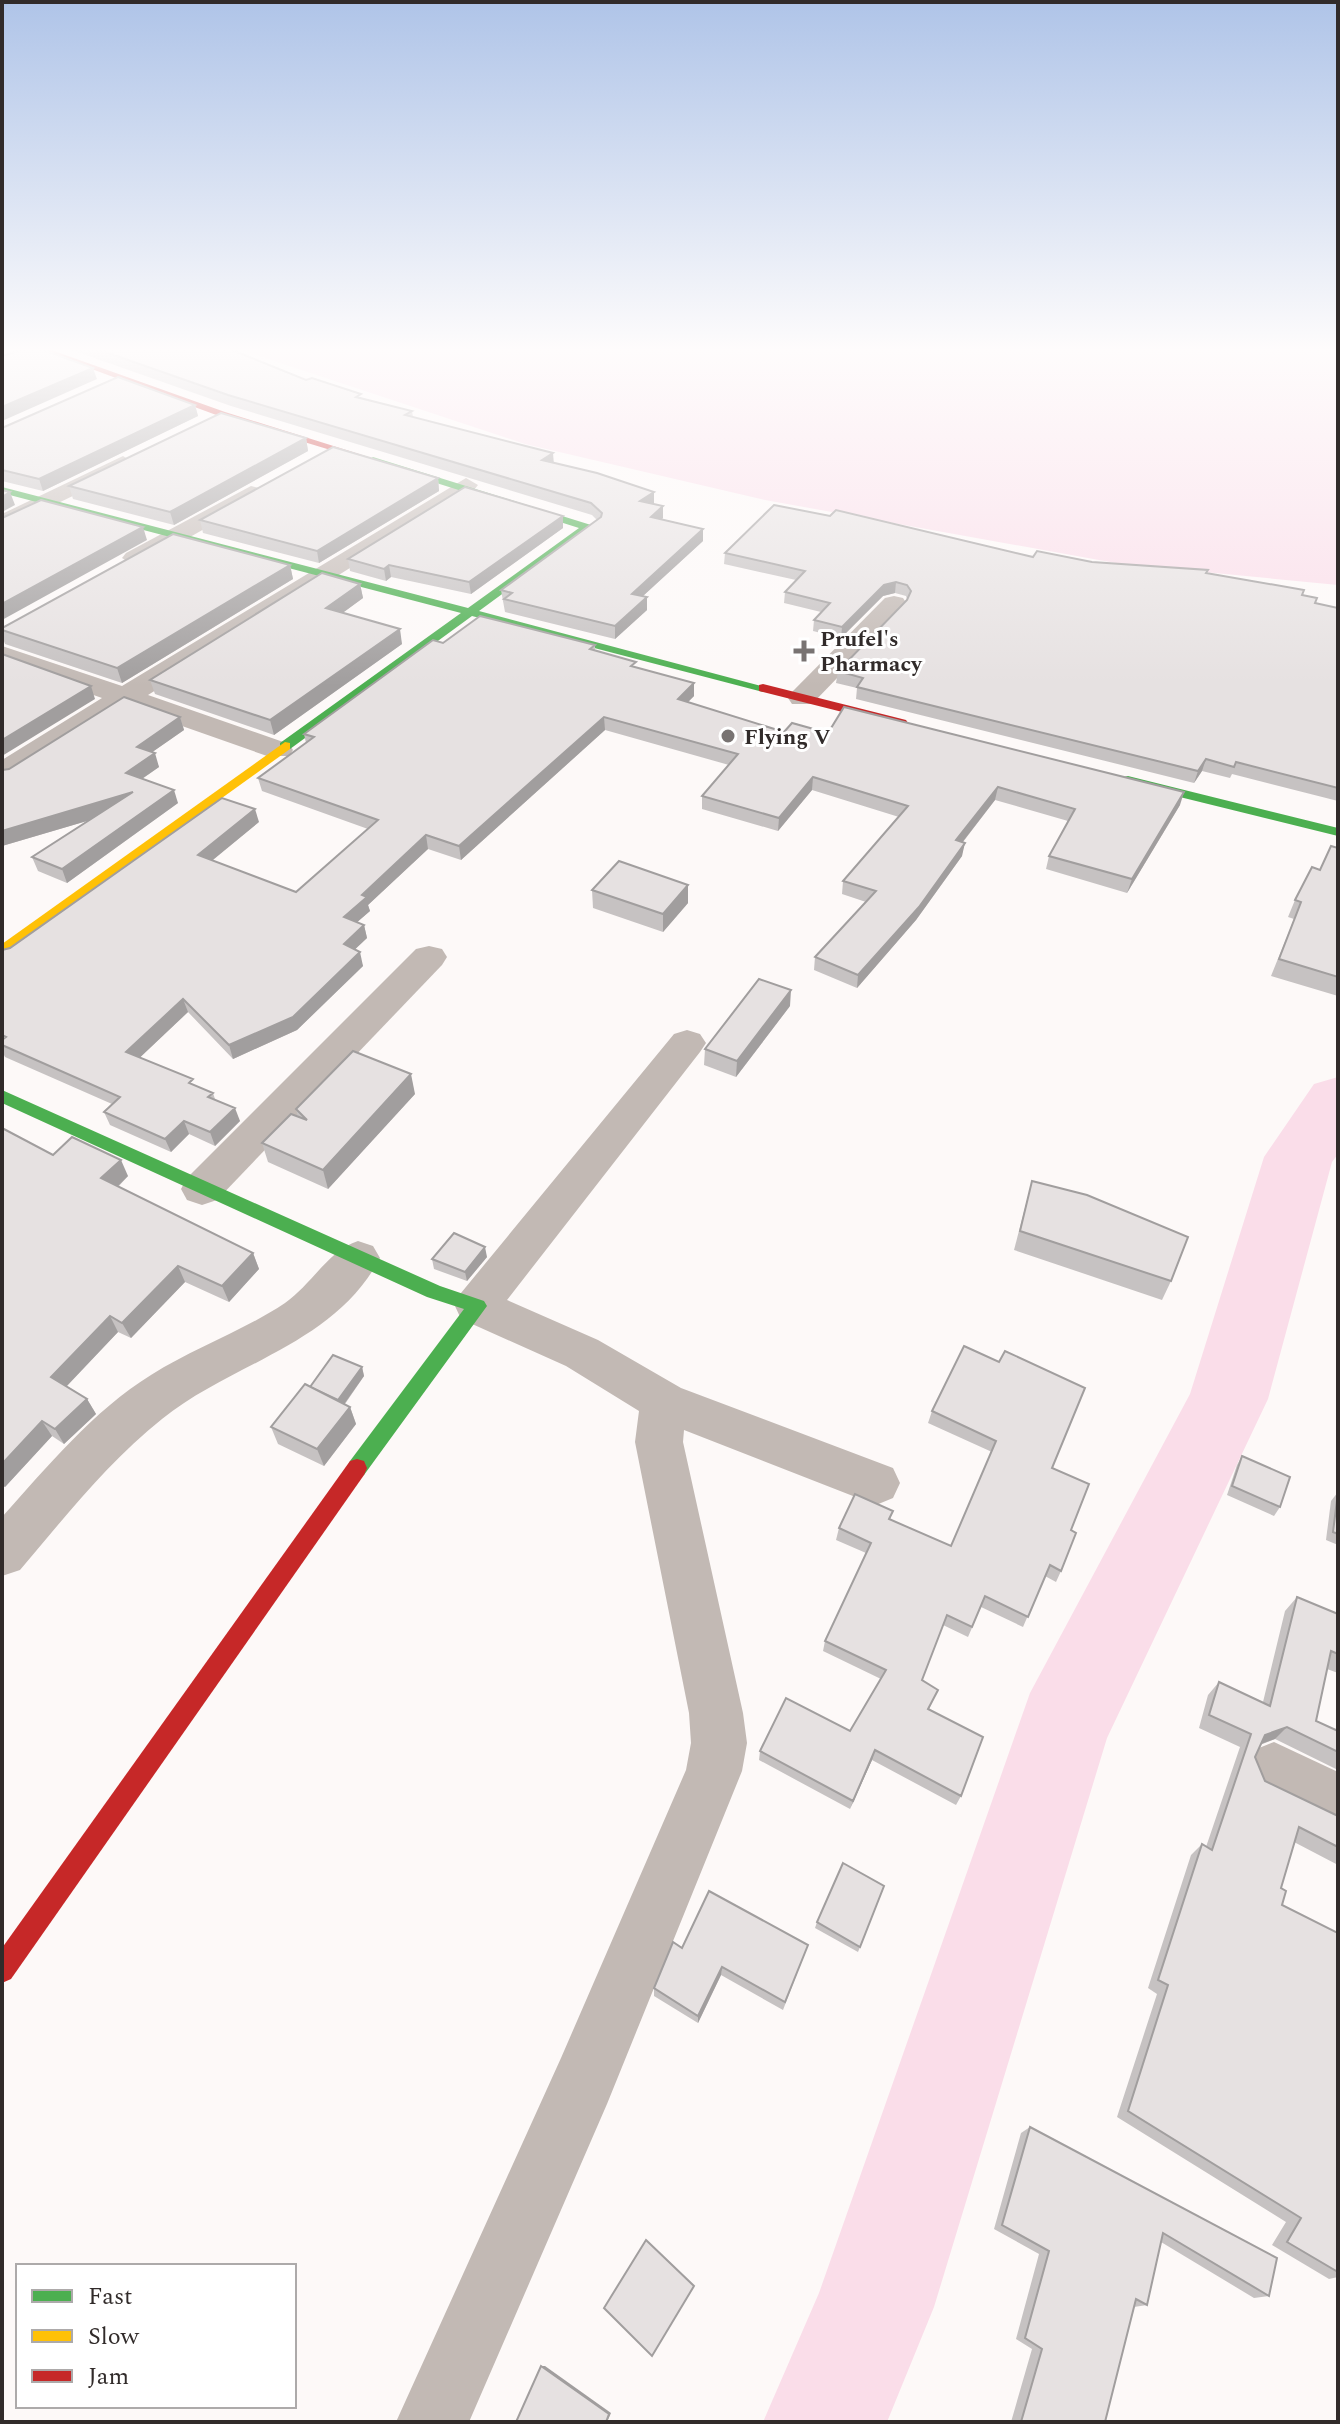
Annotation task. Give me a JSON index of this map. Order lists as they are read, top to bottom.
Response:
{
  "places": {
    "health": ["Prufel's Pharmacy"],
    "other": ["Flying V"]
  },
  "legend": ["Fast", "Slow", "Jam"]
}
